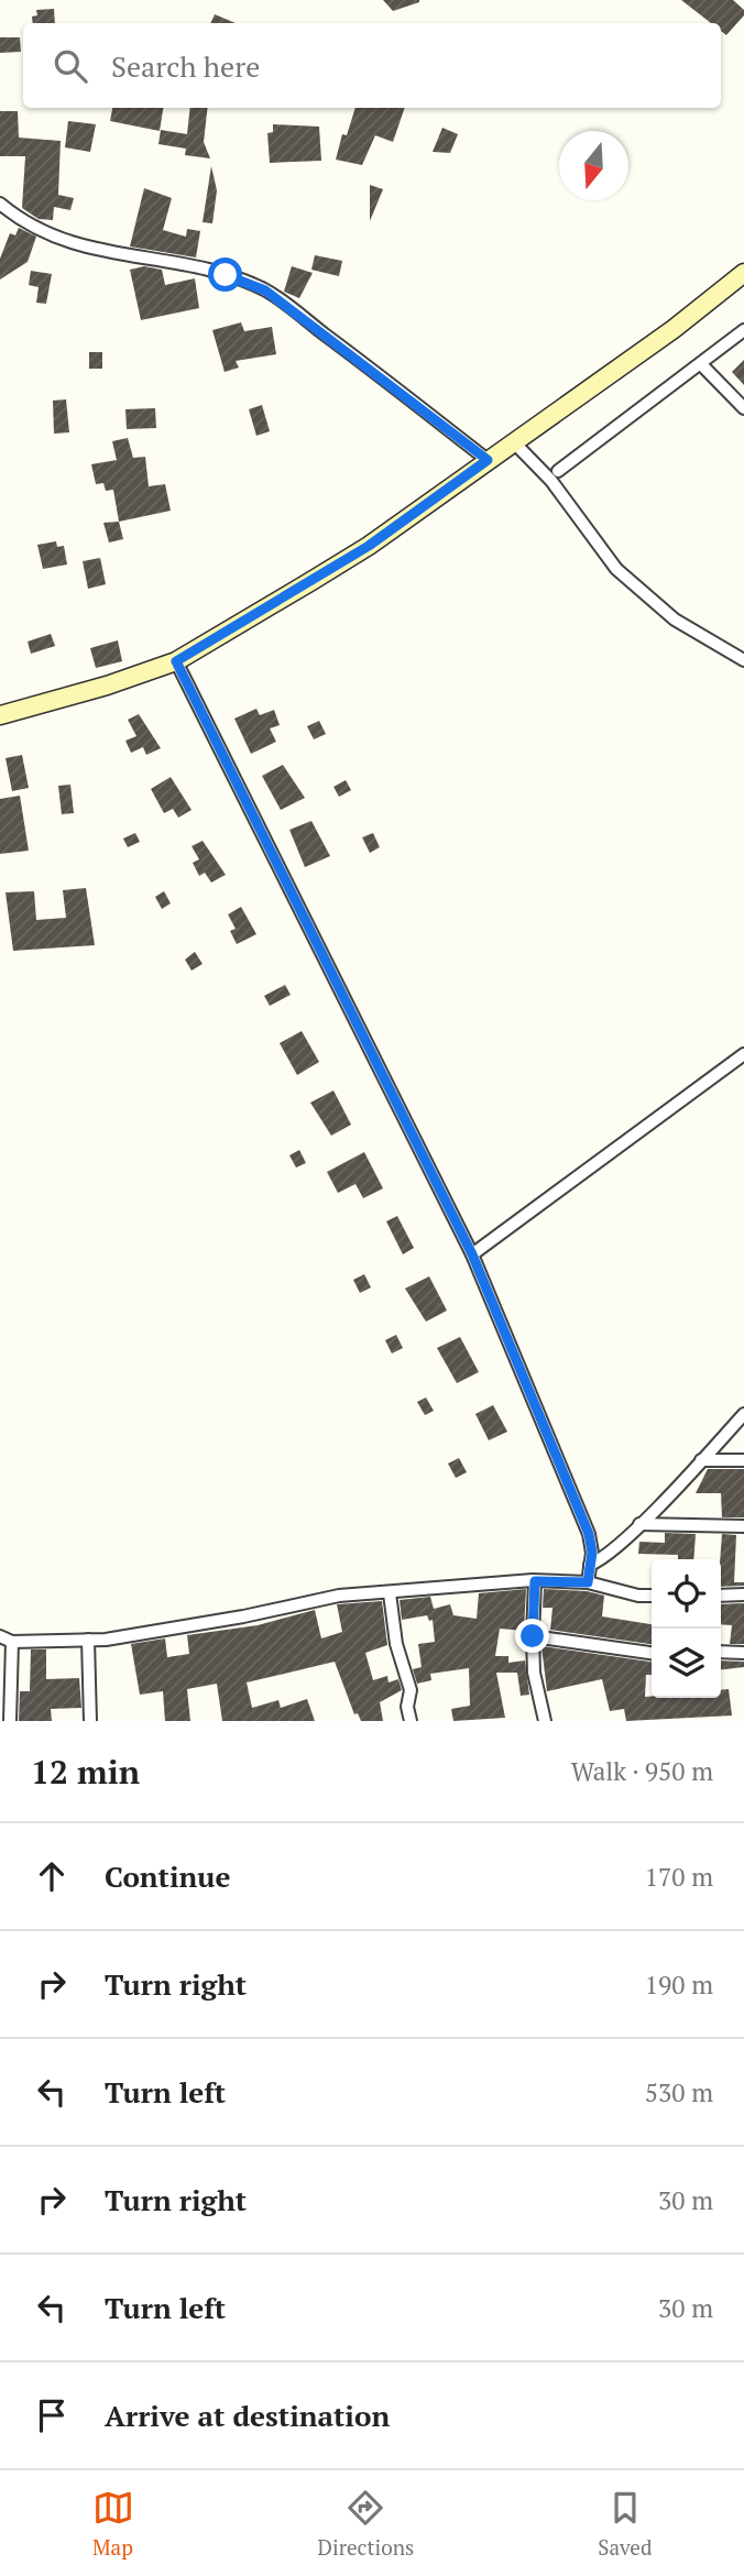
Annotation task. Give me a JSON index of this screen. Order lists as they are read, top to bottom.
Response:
{
  "north": "bottom",
  "page": {
    "search": "Search here",
    "heading": ["12 min", "Walk · 950 m"],
    "list": [
      ["Continue", "170 m"],
      ["Turn right", "190 m"],
      ["Turn left", "530 m"],
      ["Turn right", "30 m"],
      ["Turn left", "30 m"],
      "Arrive at destination"
    ],
    "nav": ["Map", "Directions", "Saved"]
  }
}
